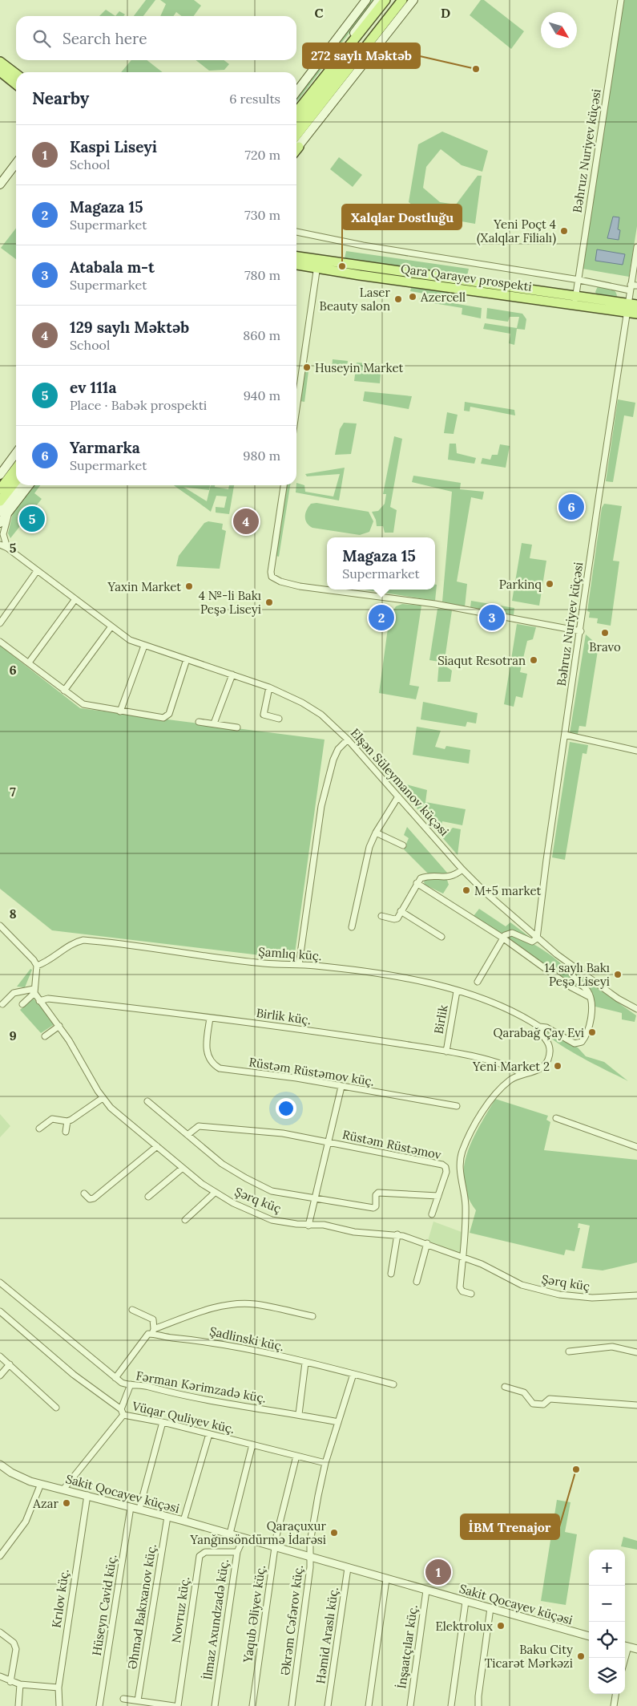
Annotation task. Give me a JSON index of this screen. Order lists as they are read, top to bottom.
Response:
{
  "streets": {
    "main road": ["Qara Qarayev prospekti"],
    "street": [
      "Bəhruz Nuriyev küçəsi",
      "Elşən Süleymanov küçəsi",
      "Şamlıq küç.",
      "Birlik küç.",
      "Birlik",
      "Rüstəm Rüstəmov küç.",
      "Rüstəm Rüstəmov",
      "Şərq küç",
      "Şadlinski küç.",
      "Fərman Kərimzadə küç.",
      "Vüqar Quliyev küç.",
      "Sakit Qocayev küçəsi",
      "Krılov küç.",
      "Hüseyn Cavid küç.",
      "Əhməd Bakıxanov küç.",
      "Novruz küç.",
      "Yaqub Əliyev küç.",
      "İlmaz Axundzadə küç.",
      "Əkrəm Cəfərov küç.",
      "Həmid Araslı küç.",
      "İnşaatçılar küç."
    ]
  },
  "crossings": [
    ["Bəhruz Nuriyev küçəsi", "Qara Qarayev prospekti"],
    ["Bəhruz Nuriyev küçəsi", "Elşən Süleymanov küçəsi"],
    ["Şamlıq küç.", "Birlik"],
    ["Birlik küç.", "Birlik"],
    ["Birlik küç.", "Rüstəm Rüstəmov küç."],
    ["Birlik küç.", "Şərq küç"],
    ["Rüstəm Rüstəmov küç.", "Rüstəm Rüstəmov"],
    ["Rüstəm Rüstəmov", "Şərq küç"],
    ["Şadlinski küç.", "Əkrəm Cəfərov küç."],
    ["Fərman Kərimzadə küç.", "Əkrəm Cəfərov küç."],
    ["Vüqar Quliyev küç.", "Yaqub Əliyev küç."],
    ["Vüqar Quliyev küç.", "Əkrəm Cəfərov küç."],
    ["Sakit Qocayev küçəsi", "Krılov küç."],
    ["Sakit Qocayev küçəsi", "Hüseyn Cavid küç."],
    ["Sakit Qocayev küçəsi", "Əhməd Bakıxanov küç."],
    ["Sakit Qocayev küçəsi", "Yaqub Əliyev küç."],
    ["Sakit Qocayev küçəsi", "İlmaz Axundzadə küç."],
    ["Sakit Qocayev küçəsi", "Əkrəm Cəfərov küç."],
    ["Sakit Qocayev küçəsi", "Həmid Araslı küç."],
    ["Sakit Qocayev küçəsi", "İnşaatçılar küç."],
    ["Novruz küç.", "İlmaz Axundzadə küç."]
  ],
  "places": [
    "272 saylı Məktəb",
    "Yeni Poçt 4 (Xalqlar Filialı)",
    "Xalqlar Dostluğu",
    "Azercell",
    "Laser Beauty salon",
    "Huseyin Market",
    "Parkinq",
    "Yaxin Market",
    "4 №-li Bakı Peşə Liseyi",
    "Bravo",
    "Siaqut Resotran",
    "М+5 market",
    "14 saylı Bakı Peşə Liseyi",
    "Qarabağ Çay Evi",
    "Yeni Market 2",
    "İBM Trenajor",
    "Azar",
    "Qaraçuxur Yanğınsöndürmə İdarəsi",
    "Elektrolux",
    "Baku City Ticarət Mərkəzi"
  ],
  "north": "bottom right",
  "page": {
    "search": "Search here",
    "heading": ["Nearby", "6 results"],
    "list": [
      {
        "mark": "1",
        "name": "Kaspi Liseyi",
        "note": "School",
        "value": "720 m"
      },
      {
        "mark": "2",
        "name": "Magaza 15",
        "note": "Supermarket",
        "value": "730 m"
      },
      {
        "mark": "3",
        "name": "Atabala m-t",
        "note": "Supermarket",
        "value": "780 m"
      },
      {
        "mark": "4",
        "name": "129 saylı Məktəb",
        "note": "School",
        "value": "860 m"
      },
      {
        "mark": "5",
        "name": "ev 111a",
        "note": "Place · Babək prospekti",
        "value": "940 m"
      },
      {
        "mark": "6",
        "name": "Yarmarka",
        "note": "Supermarket",
        "value": "980 m"
      }
    ],
    "pins": [
      "6",
      "5",
      "4",
      "2",
      "3",
      "1"
    ],
    "popup": ["Magaza 15", "Supermarket"],
    "map_buttons": ["+", "−"]
  },
  "grid": {
    "columns": ["C", "D"],
    "rows": [
      "5",
      "6",
      "7",
      "8",
      "9"
    ]
  }
}
